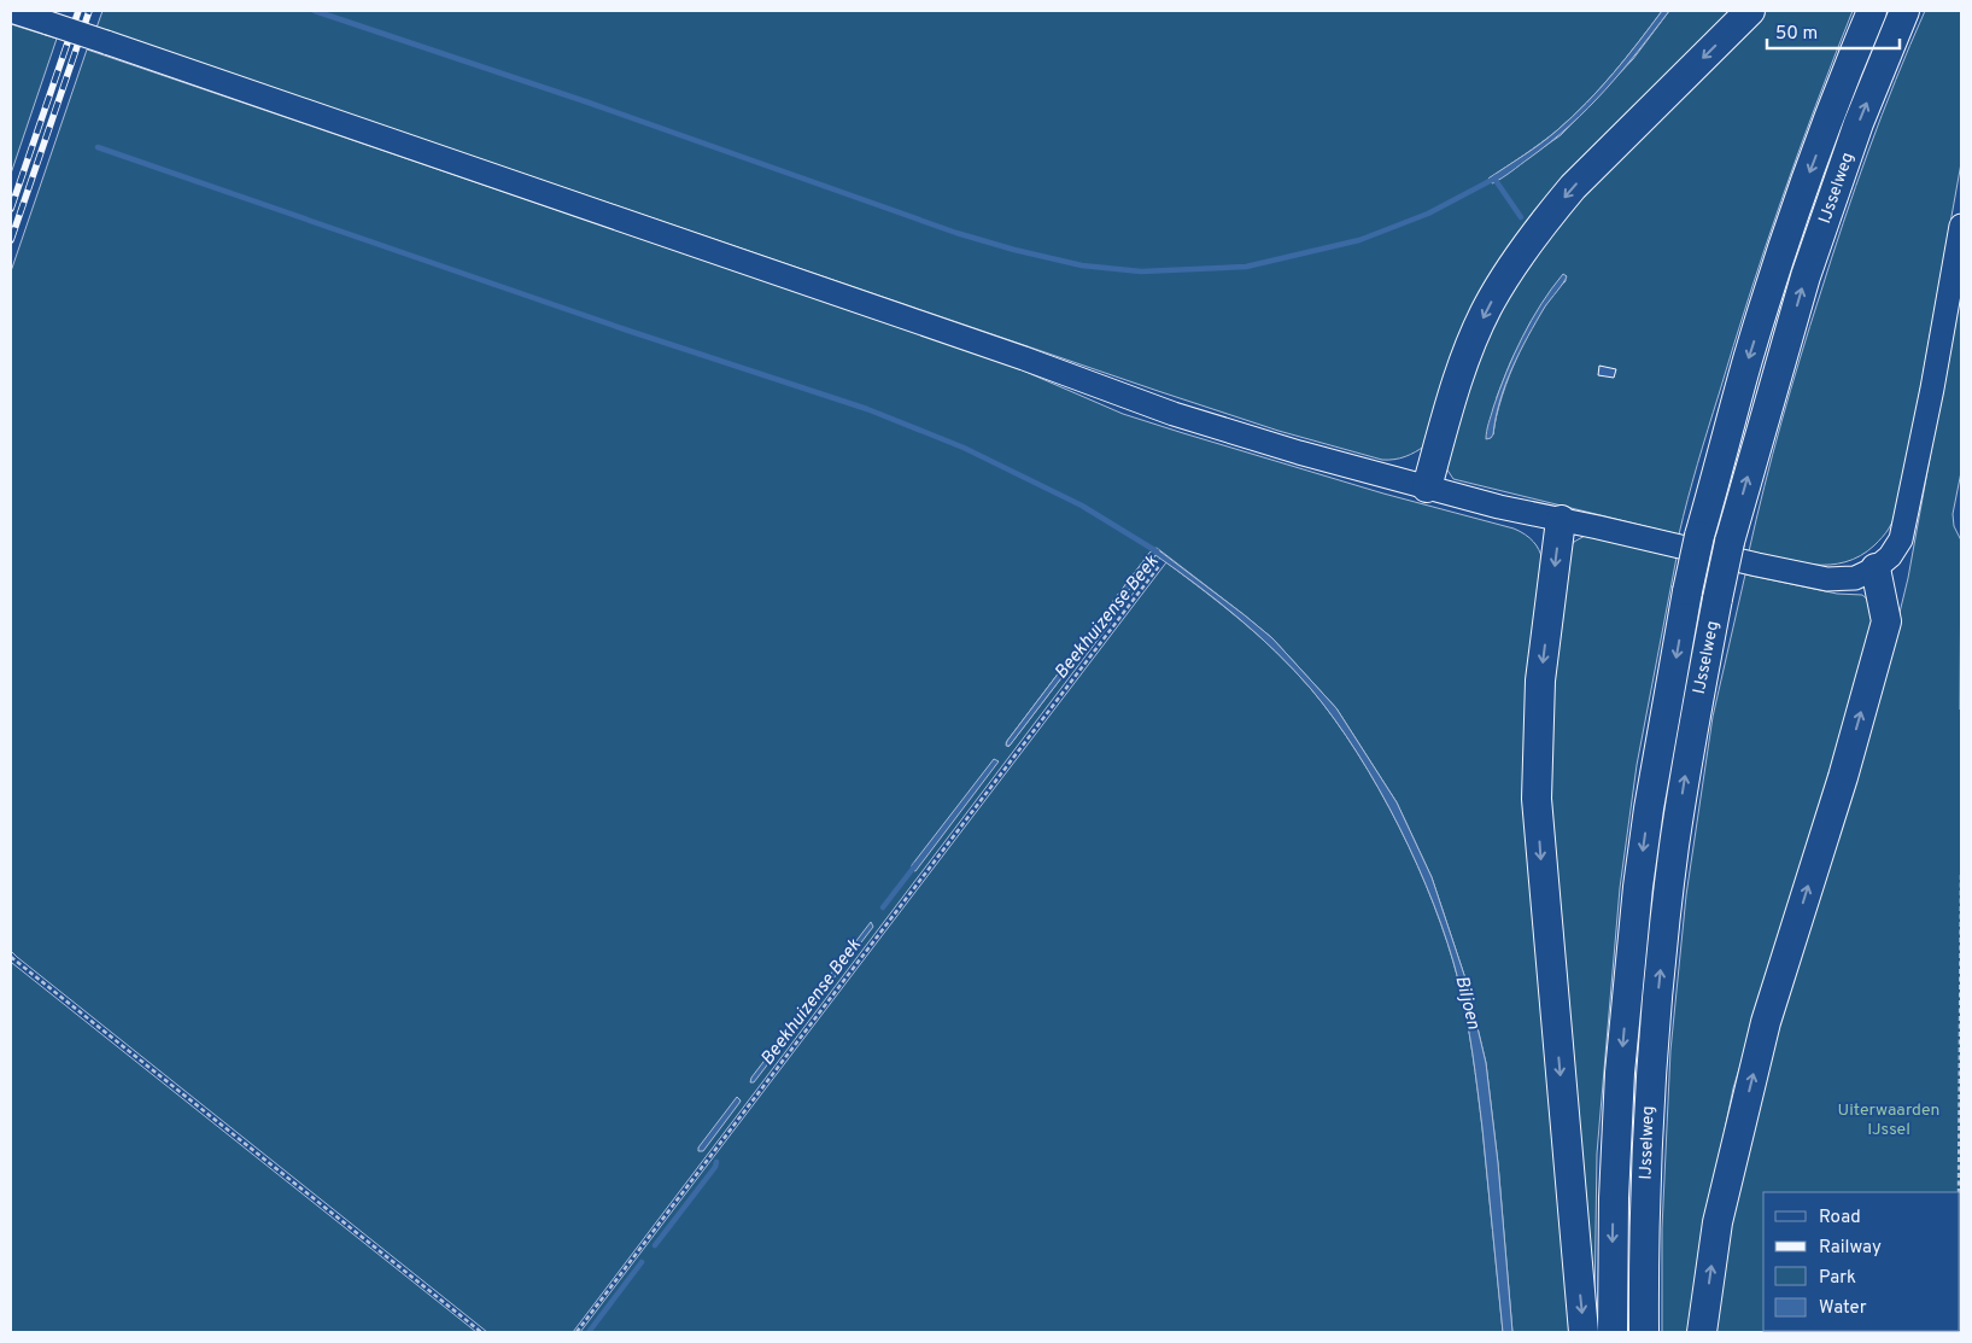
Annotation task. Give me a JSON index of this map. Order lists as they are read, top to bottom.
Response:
{
  "streets": {
    "highway": ["IJsselweg"]
  },
  "water": ["Beekhuizense Beek", "Biljoen"],
  "parks": ["Uiterwaarden IJssel"],
  "legend": [
    "Road",
    "Railway",
    "Park",
    "Water"
  ],
  "scale_bar": "50 m"
}
